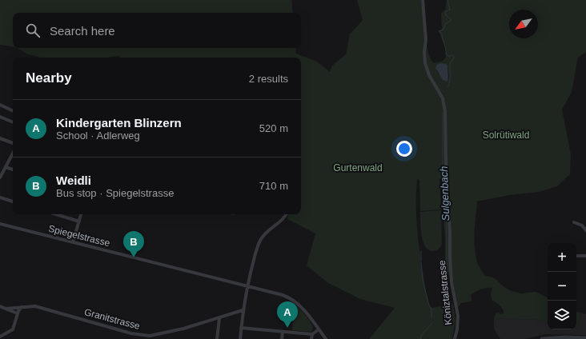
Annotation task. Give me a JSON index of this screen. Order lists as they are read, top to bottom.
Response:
{
  "streets": {
    "street": ["Spiegelstrasse", "Köniztalstrasse", "Granitstrasse"]
  },
  "water": ["Sulgenbach"],
  "parks": ["Solrütiwald", "Gurtenwald"],
  "north": "bottom left",
  "page": {
    "search": "Search here",
    "heading": ["Nearby", "2 results"],
    "list": [
      {
        "mark": "A",
        "name": "Kindergarten Blinzern",
        "note": "School · Adlerweg",
        "value": "520 m"
      },
      {
        "mark": "B",
        "name": "Weidli",
        "note": "Bus stop · Spiegelstrasse",
        "value": "710 m"
      }
    ],
    "pins": ["B", "A"],
    "map_buttons": ["+", "−"]
  }
}
